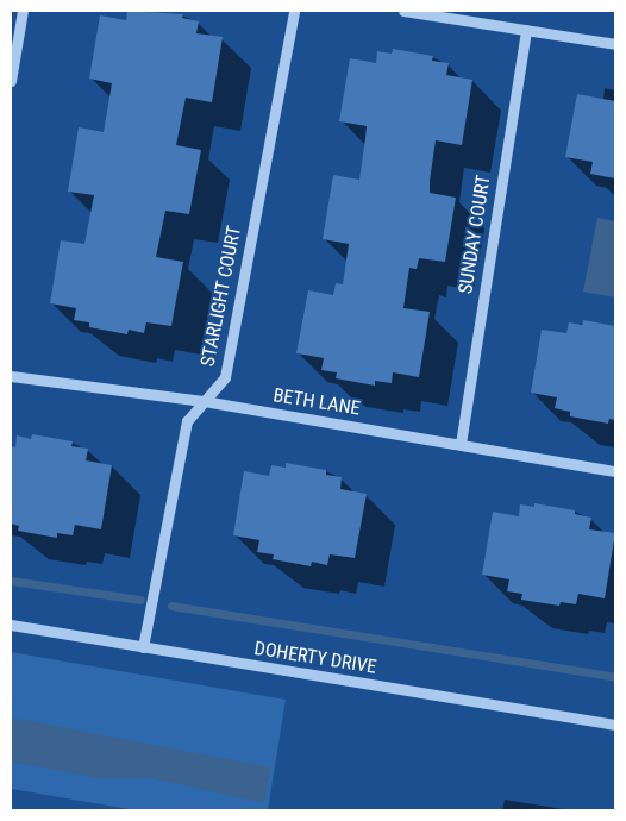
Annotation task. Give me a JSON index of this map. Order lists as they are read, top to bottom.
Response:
{
  "streets": {
    "street": [
      "SUNDAY COURT",
      "STARLIGHT COURT",
      "BETH LANE",
      "DOHERTY DRIVE"
    ]
  },
  "crossings": [
    ["SUNDAY COURT", "BETH LANE"],
    ["STARLIGHT COURT", "BETH LANE"],
    ["STARLIGHT COURT", "DOHERTY DRIVE"]
  ]
}
